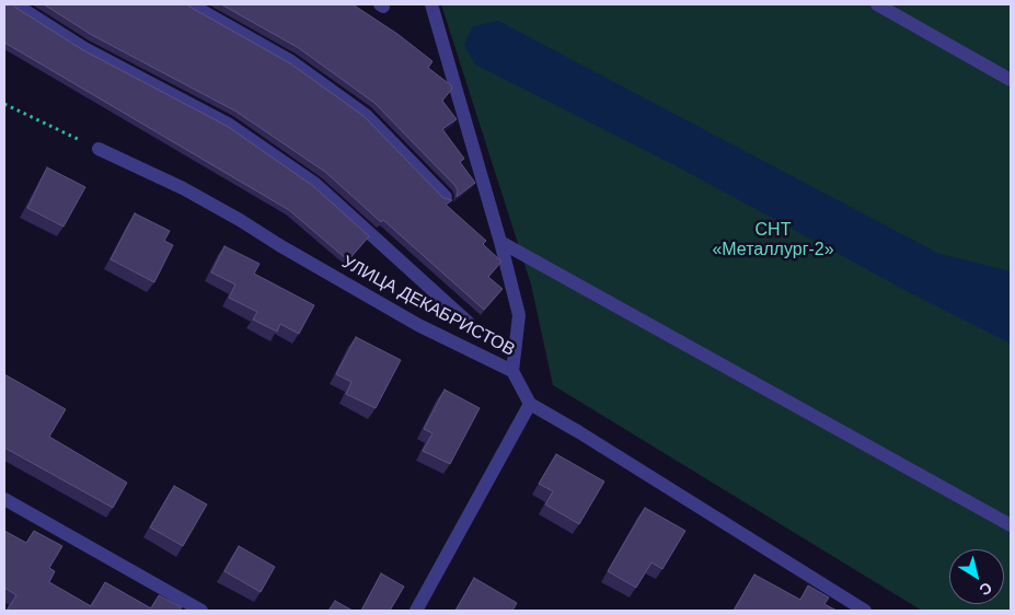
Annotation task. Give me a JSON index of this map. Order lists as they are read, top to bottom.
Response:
{
  "streets": {
    "street": ["УЛИЦА ДЕКАБРИСТОВ"]
  },
  "parks": ["СНТ «Металлург-2»"],
  "north": "bottom right"
}
